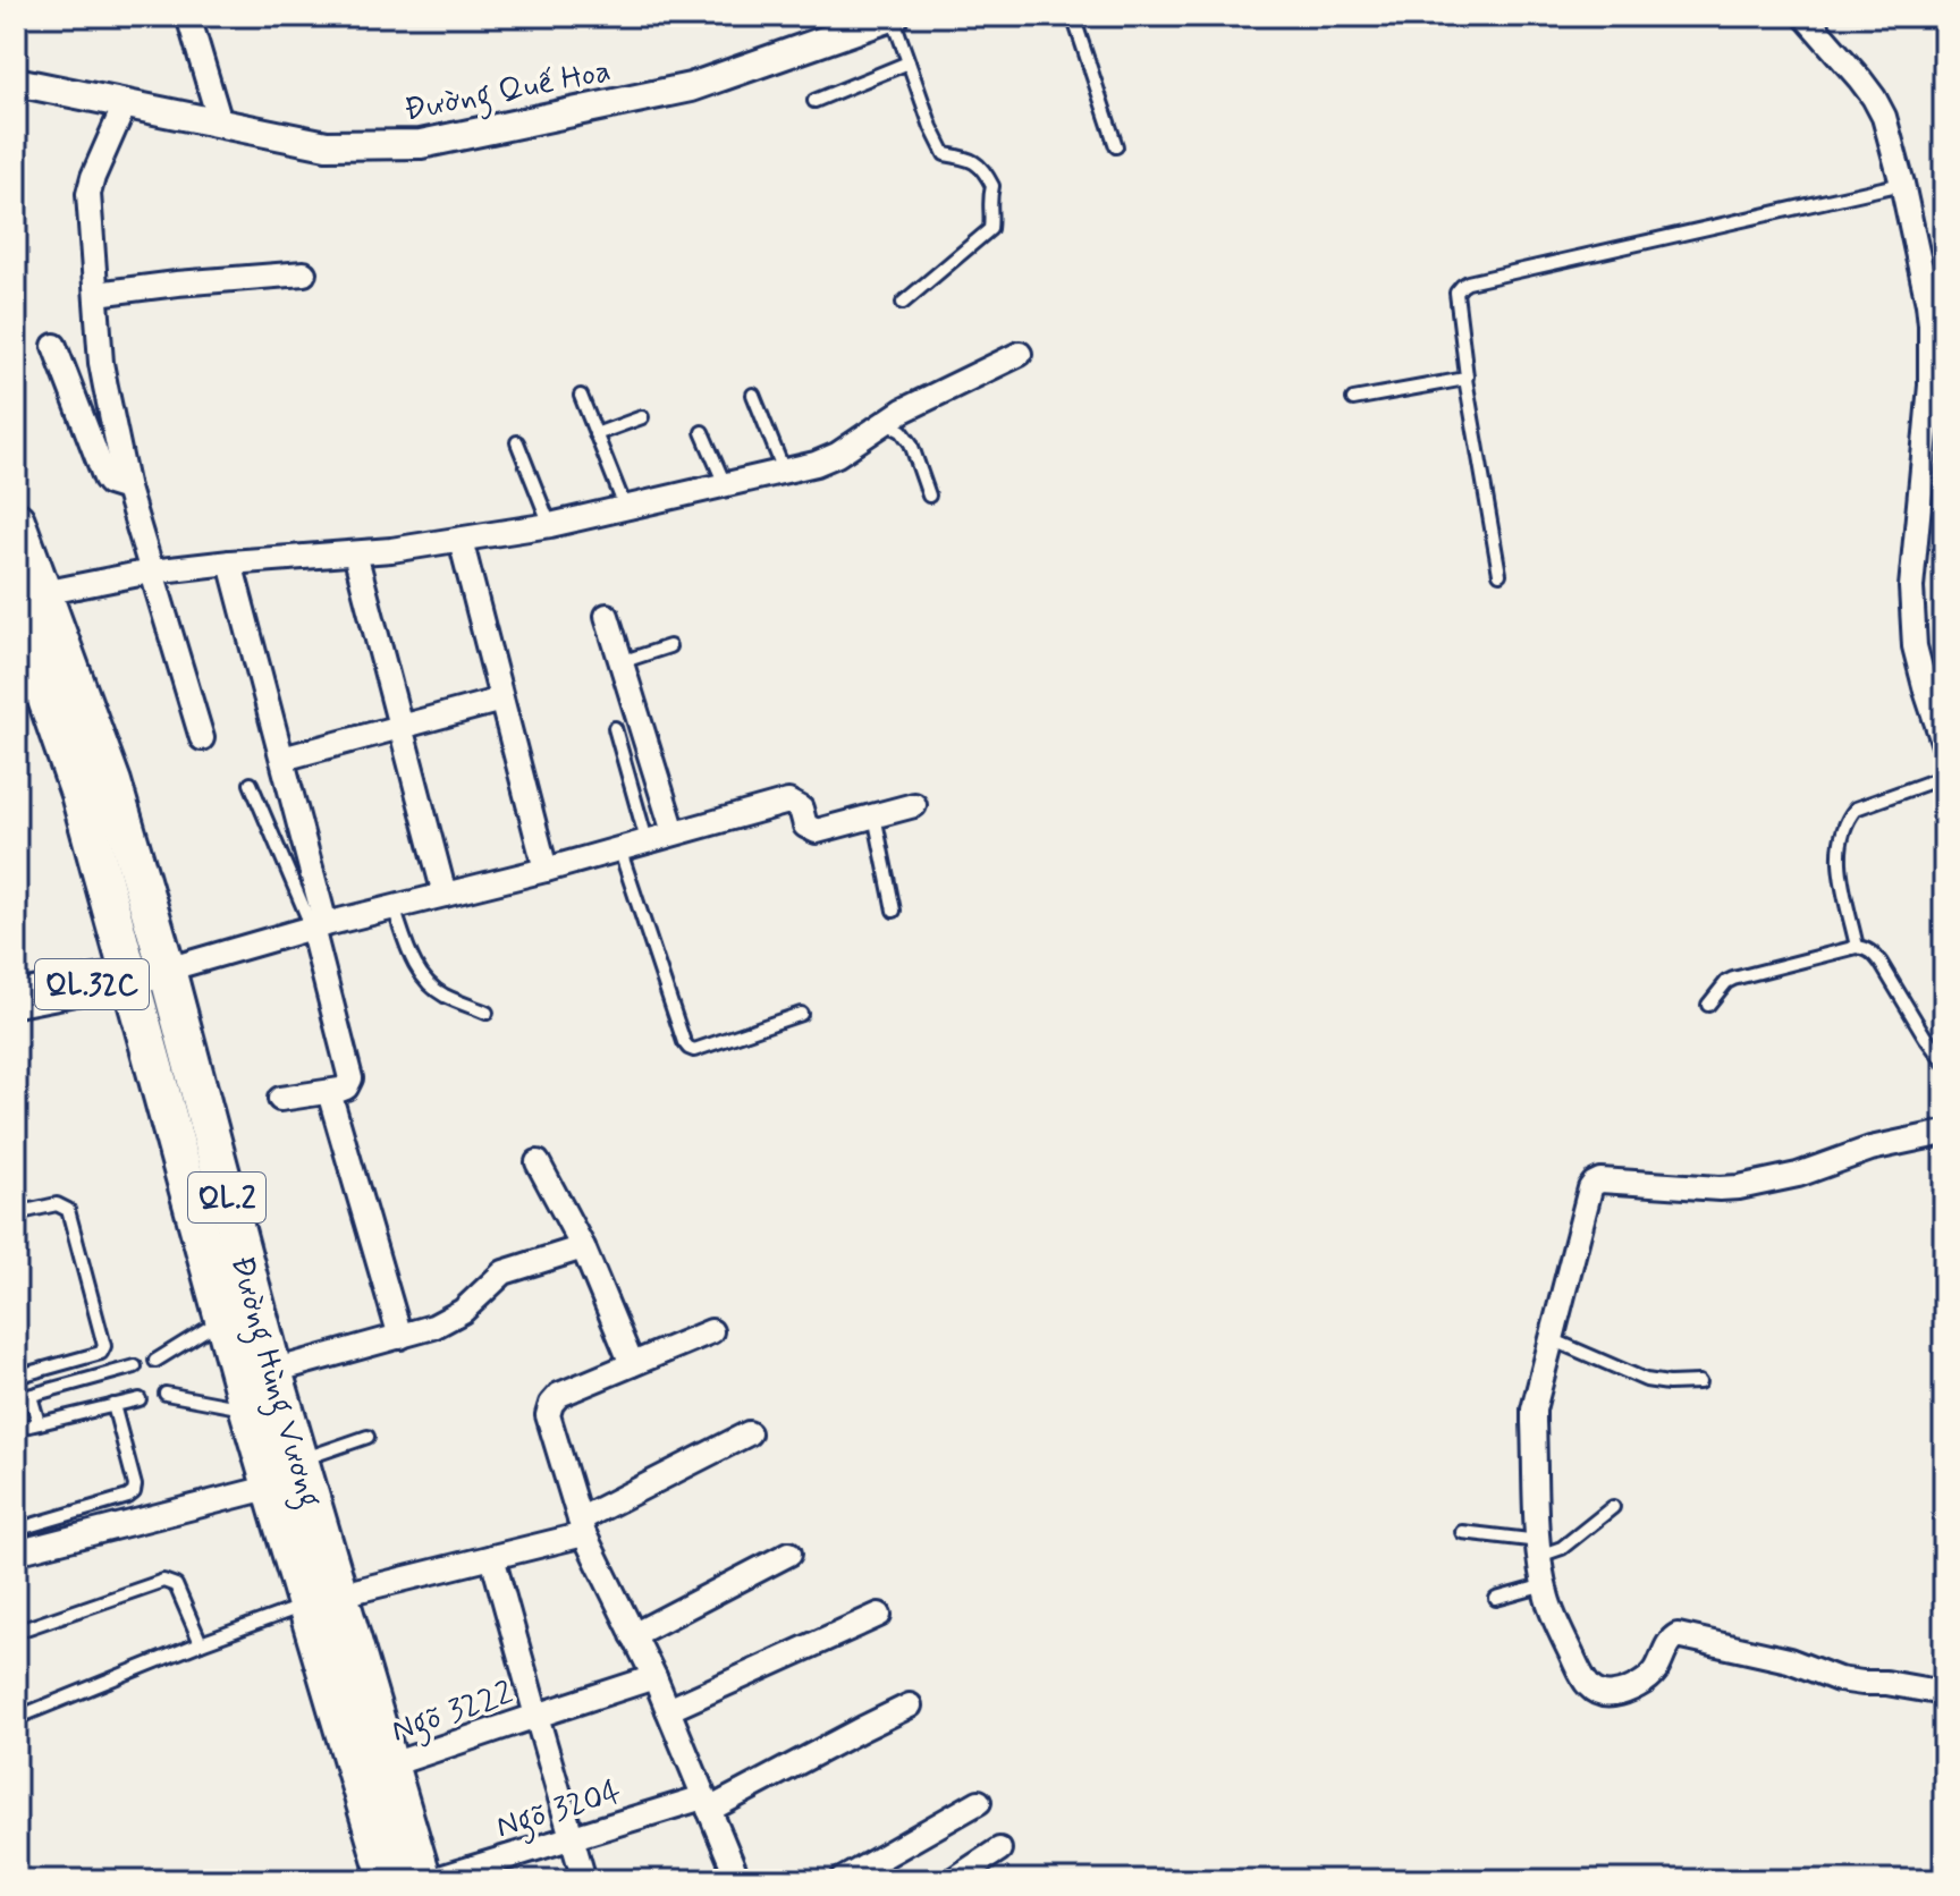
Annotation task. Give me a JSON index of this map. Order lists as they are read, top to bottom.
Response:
{
  "streets": {
    "highway": ["QL.2", "Đường Hùng Vương"],
    "main road": ["QL.32C"],
    "street": ["Đường Quế Hoa", "Ngõ 3222", "Ngõ 3204"]
  },
  "crossings": [
    ["QL.32C", "Đường Hùng Vương"],
    ["Đường Hùng Vương", "Ngõ 3222"]
  ]
}
